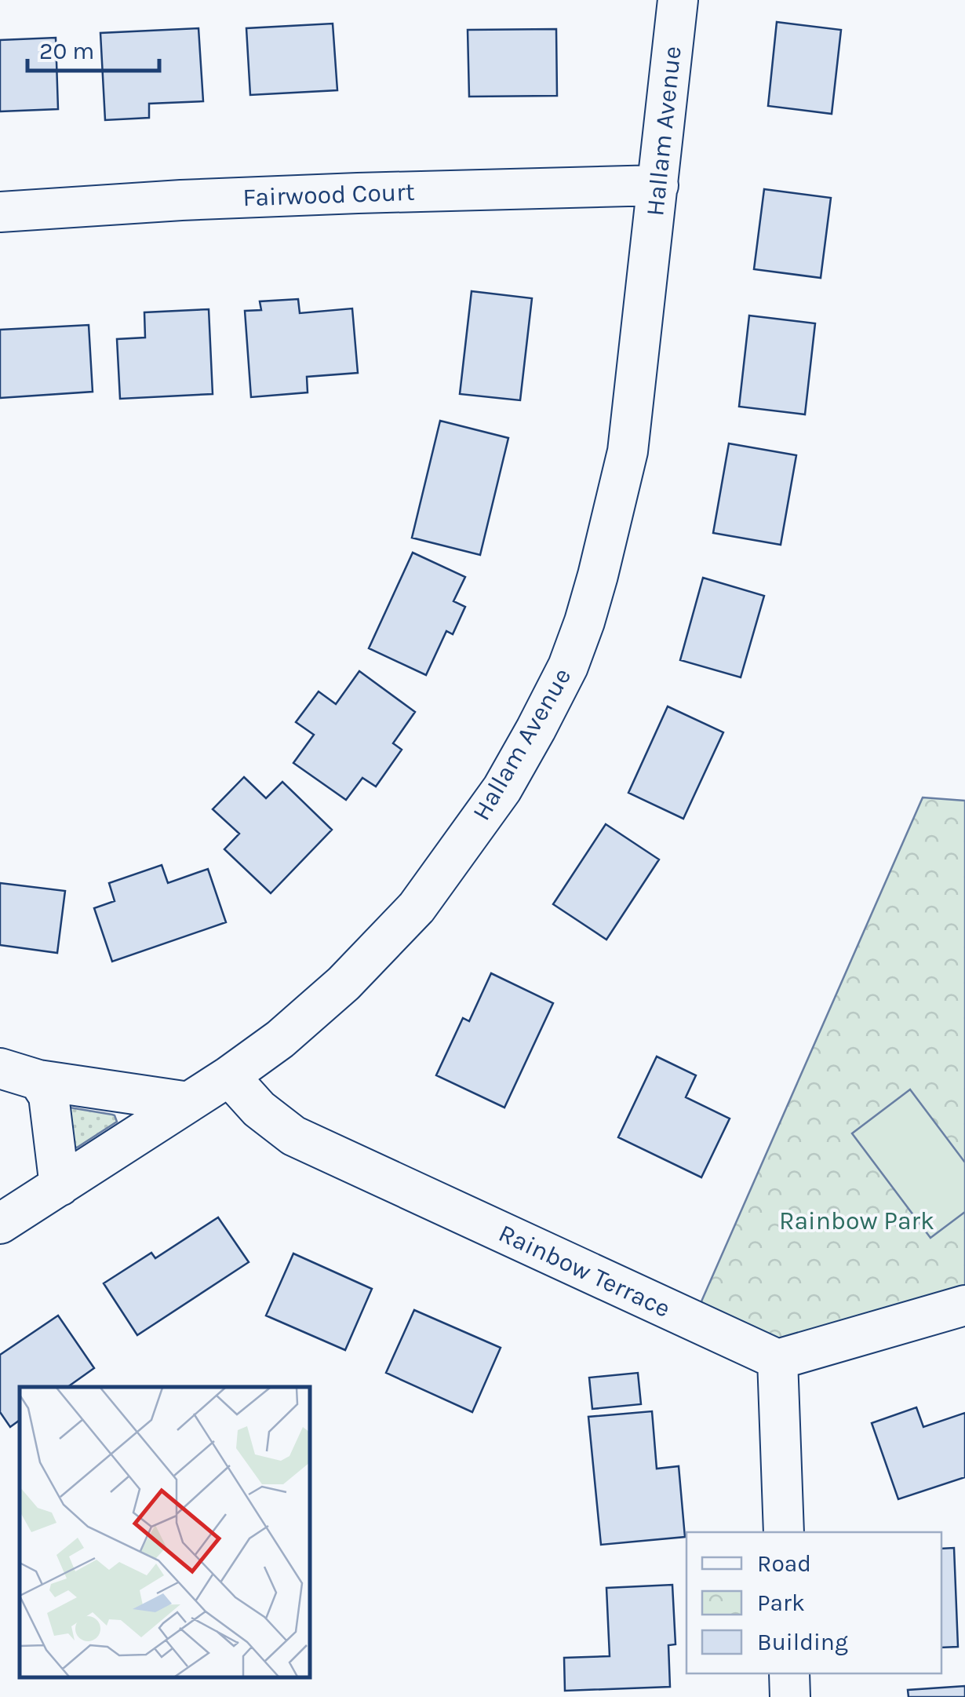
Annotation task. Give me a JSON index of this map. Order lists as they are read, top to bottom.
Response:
{
  "streets": {
    "street": ["Hallam Avenue", "Fairwood Court", "Rainbow Terrace"]
  },
  "crossings": [
    ["Hallam Avenue", "Fairwood Court"],
    ["Hallam Avenue", "Rainbow Terrace"]
  ],
  "parks": ["Rainbow Park"],
  "legend": ["Road", "Park", "Building"],
  "scale_bar": "20 m"
}
